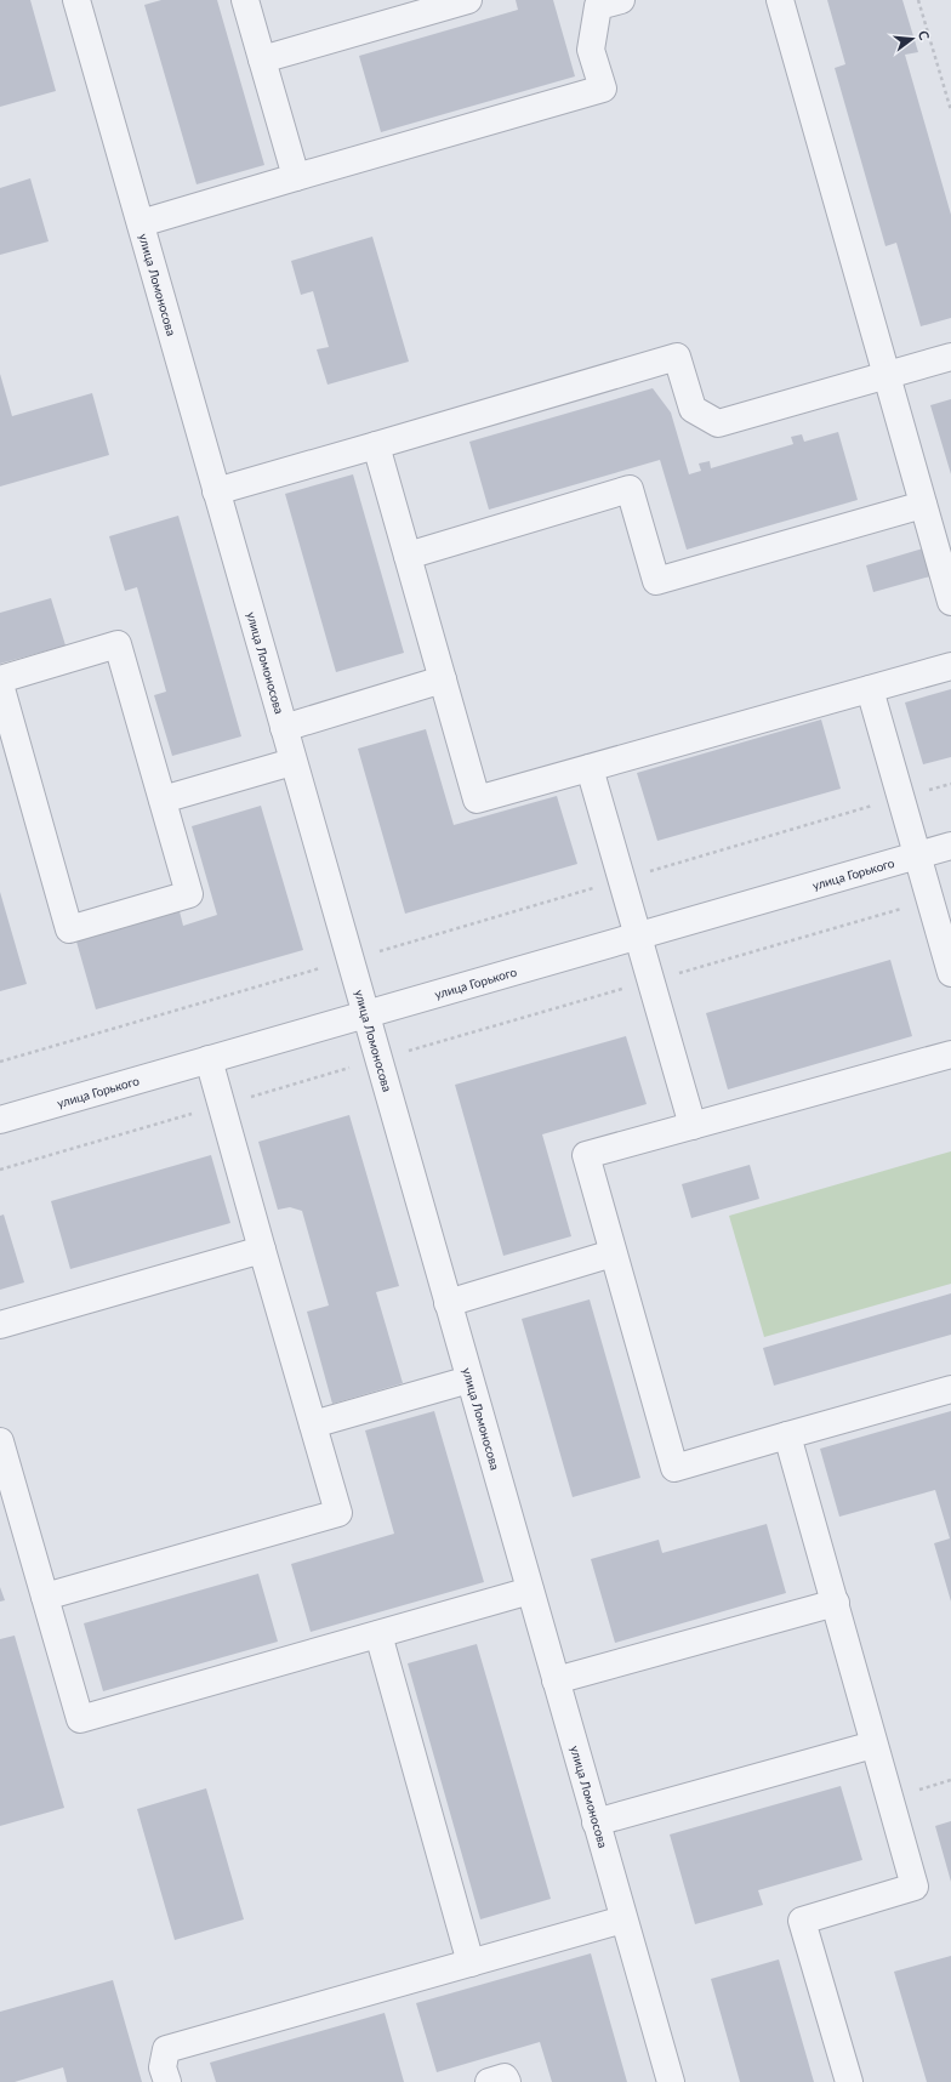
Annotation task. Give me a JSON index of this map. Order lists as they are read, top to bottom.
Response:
{
  "streets": {
    "street": ["улица Ломоносова", "улица Горького"]
  },
  "crossings": [
    ["улица Ломоносова", "улица Горького"]
  ],
  "north": "right"
}
